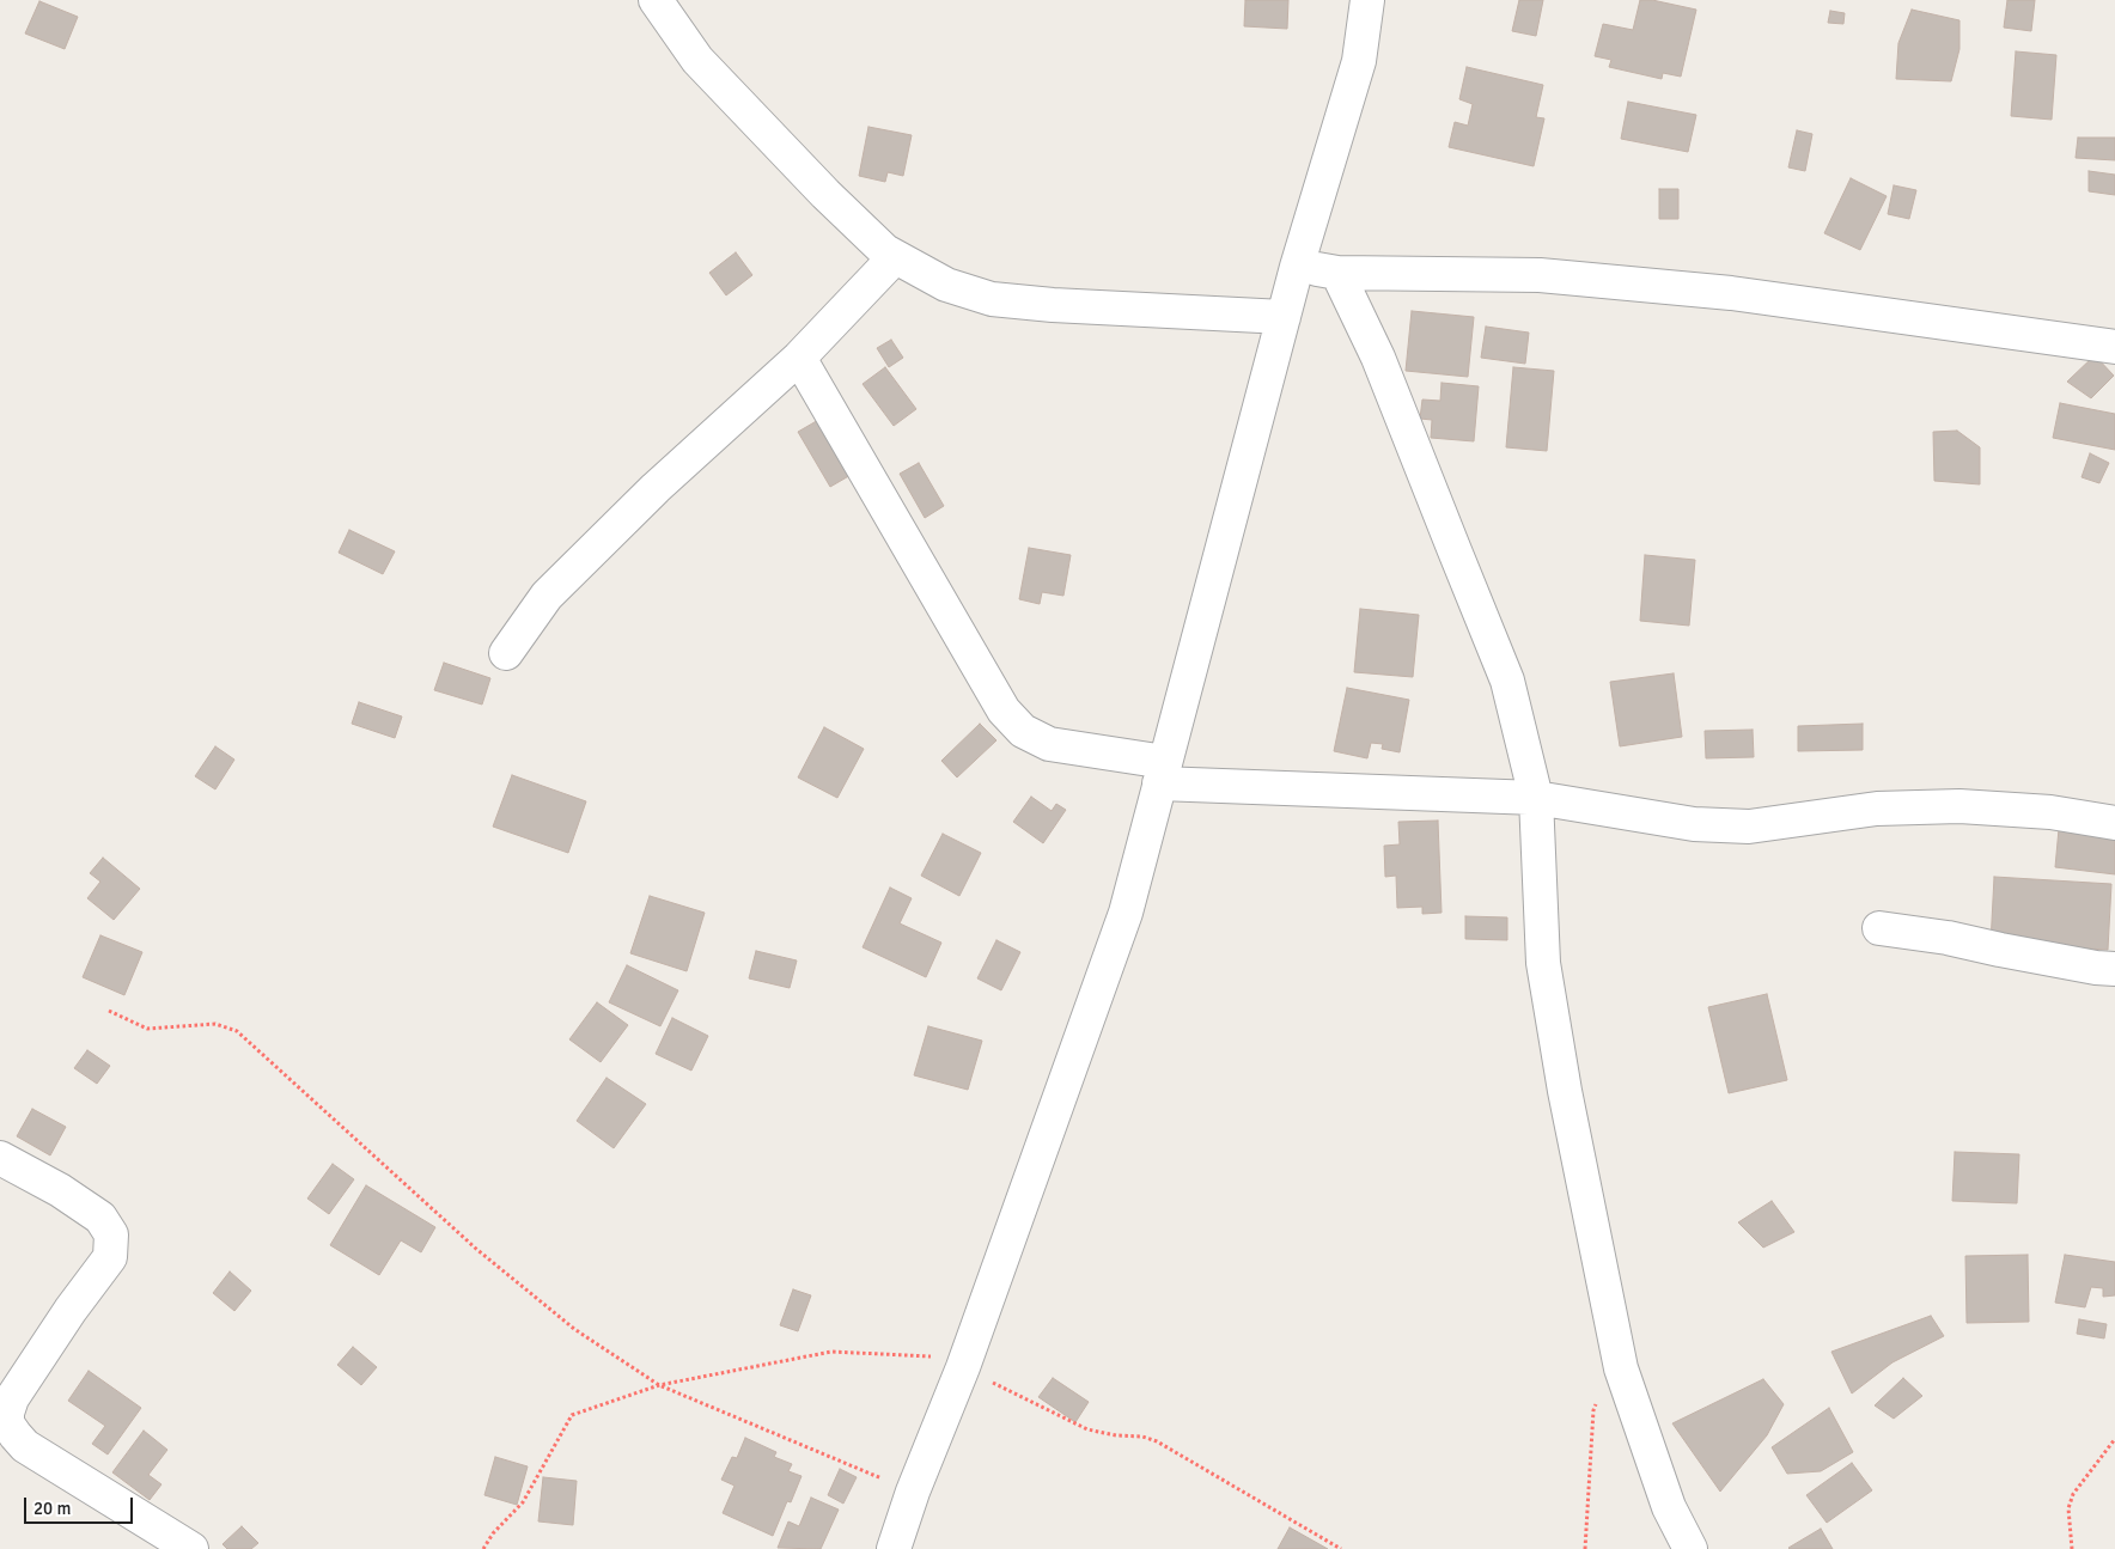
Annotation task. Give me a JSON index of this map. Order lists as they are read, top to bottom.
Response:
{
  "scale_bar": "20 m"
}
